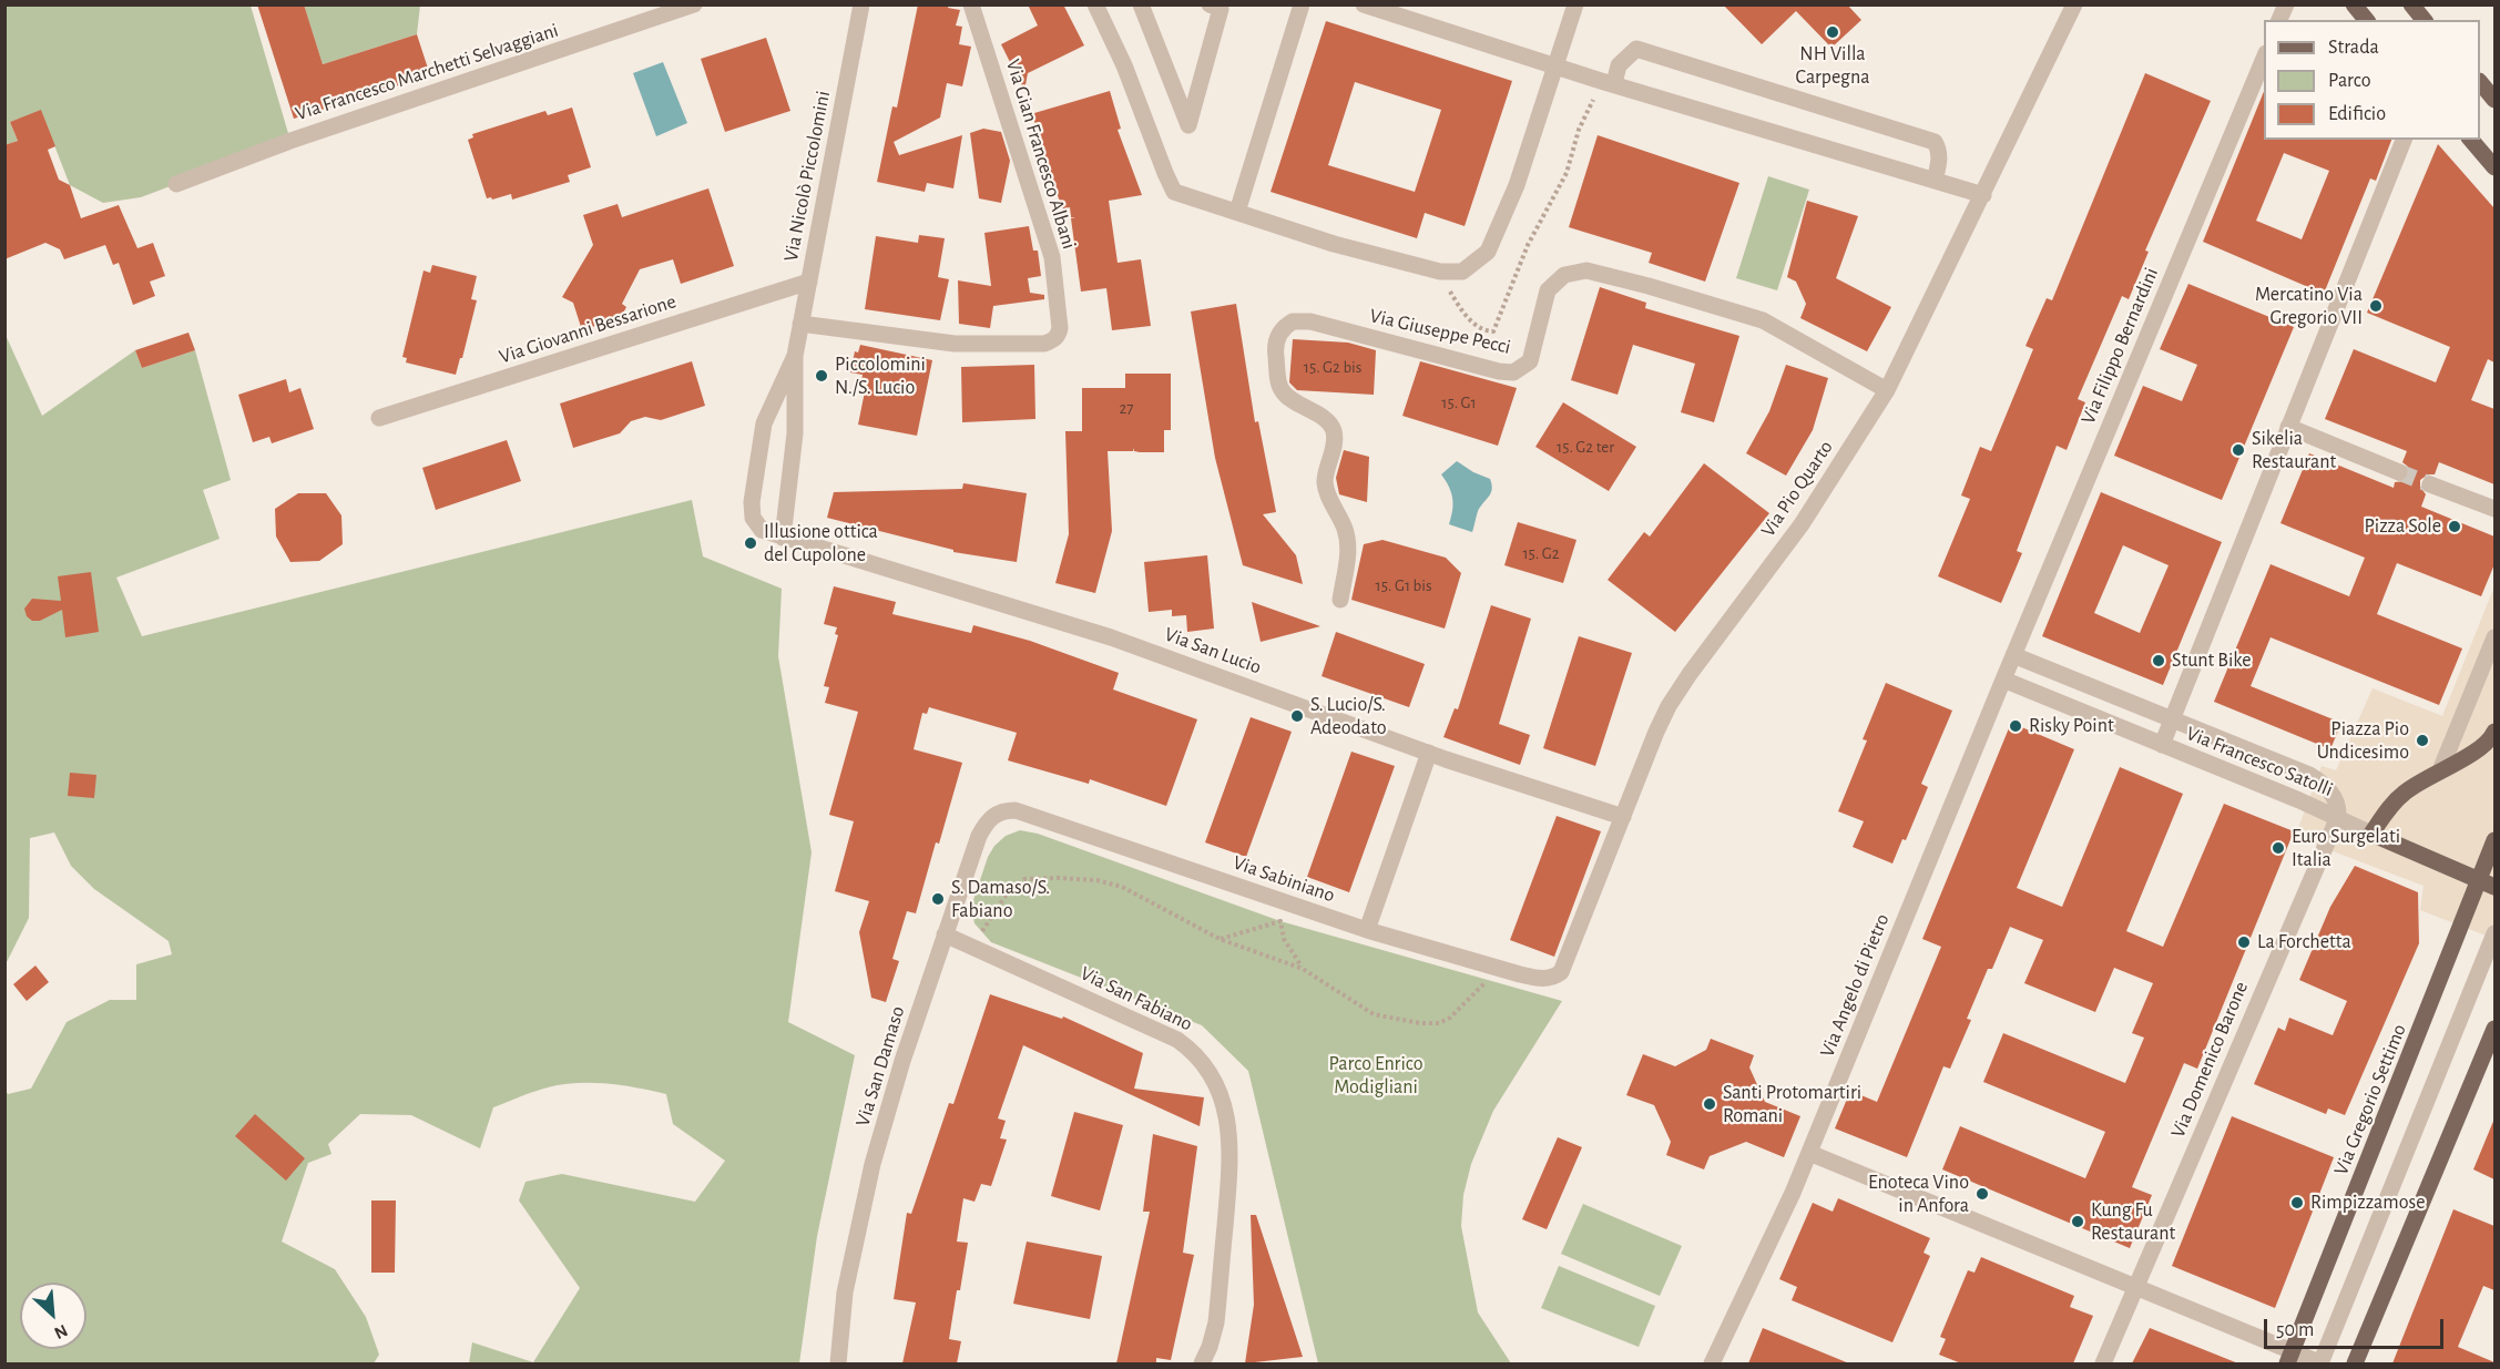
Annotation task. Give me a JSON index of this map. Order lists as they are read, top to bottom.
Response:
{
  "streets": {
    "main road": ["Via Gregorio Settimo"],
    "street": [
      "Via Francesco Marchetti Selvaggiani",
      "Via Gian Francesco Albani",
      "Via Nicolò Piccolomini",
      "Via Giovanni Bessarione",
      "Via Giuseppe Pecci",
      "Via Filippo Bernardini",
      "Via Pio Quarto",
      "Via San Lucio",
      "Via Francesco Satolli",
      "Via Sabiniano",
      "Via Angelo di Pietro",
      "Via San Fabiano",
      "Via Domenico Barone",
      "Via San Damaso"
    ]
  },
  "crossings": [
    ["Via Gian Francesco Albani", "Via Nicolò Piccolomini"],
    ["Via Nicolò Piccolomini", "Via Giovanni Bessarione"],
    ["Via Nicolò Piccolomini", "Via San Lucio"],
    ["Via Giuseppe Pecci", "Via Pio Quarto"],
    ["Via Filippo Bernardini", "Via Francesco Satolli"],
    ["Via Filippo Bernardini", "Via Angelo di Pietro"],
    ["Via Pio Quarto", "Via San Lucio"],
    ["Via Pio Quarto", "Via Sabiniano"],
    ["Via Francesco Satolli", "Via Angelo di Pietro"],
    ["Via Francesco Satolli", "Via Domenico Barone"],
    ["Via Sabiniano", "Via San Damaso"],
    ["Via San Fabiano", "Via San Damaso"]
  ],
  "parks": ["Parco Enrico Modigliani"],
  "places": [
    "NH Villa Carpegna",
    "Mercatino Via Gregorio VII",
    "Piccolomini N./S. Lucio",
    "Sikelia Restaurant",
    "Pizza Sole",
    "Illusione ottica del Cupolone",
    "Stunt Bike",
    "S. Lucio/S. Adeodato",
    "Risky Point",
    "Piazza Pio Undicesimo",
    "Euro Surgelati Italia",
    "S. Damaso/S. Fabiano",
    "La Forchetta",
    "Santi Protomartiri Romani",
    "Enoteca Vino in Anfora",
    "Rimpizzamose",
    "Kung Fu Restaurant"
  ],
  "house_numbers": [
    "15. G2 bis",
    "15. G1",
    "27",
    "15. G2 ter",
    "15. G2",
    "15. G1 bis"
  ],
  "legend": ["Strada", "Parco", "Edificio"],
  "scale_bar": "50 m",
  "north": "bottom right"
}
